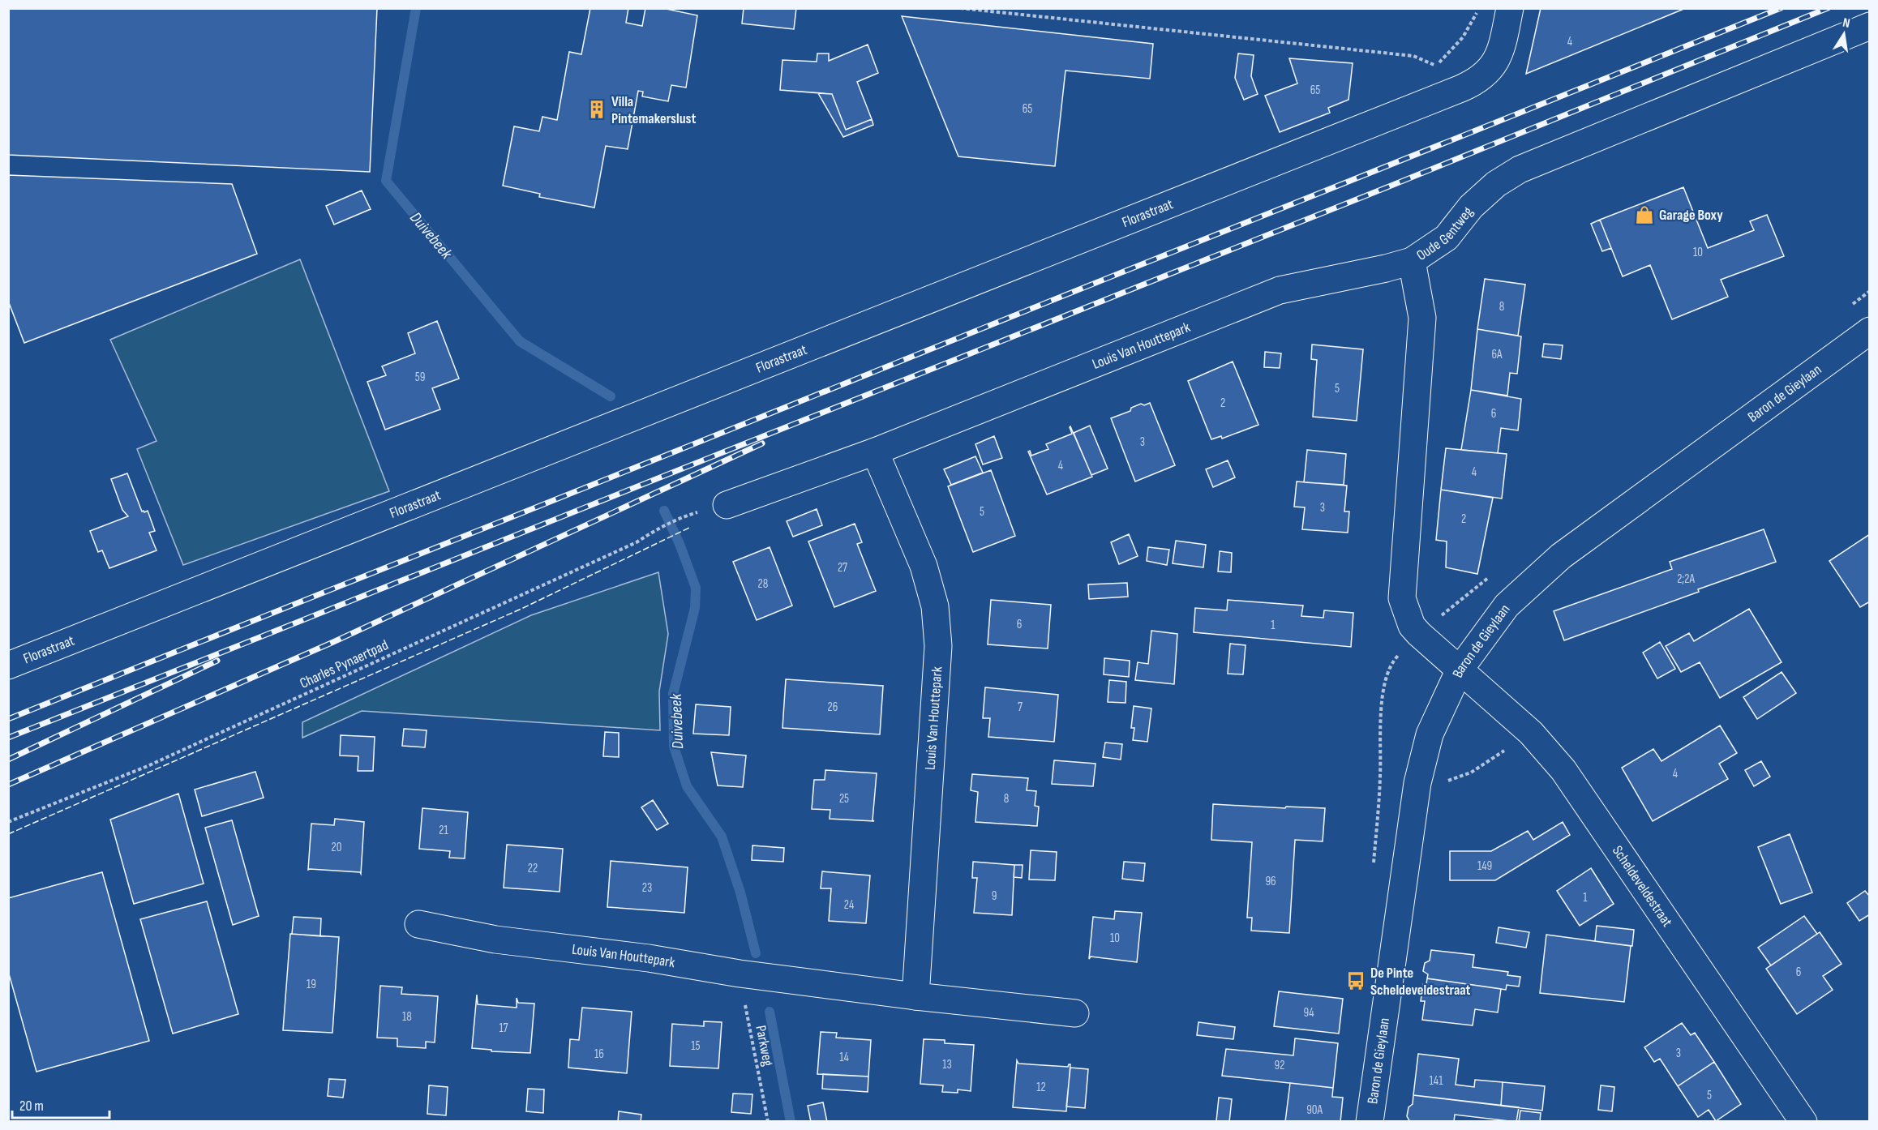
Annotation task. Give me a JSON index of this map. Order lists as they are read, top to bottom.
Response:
{
  "streets": {
    "street": [
      "Florastraat",
      "Oude Gentweg",
      "Louis Van Houttepark",
      "Baron de Gieylaan",
      "Scheldeveldestraat"
    ],
    "path": ["Charles Pynaertpad", "Parkweg"]
  },
  "crossings": [
    ["Oude Gentweg", "Louis Van Houttepark"],
    ["Oude Gentweg", "Baron de Gieylaan"],
    ["Oude Gentweg", "Scheldeveldestraat"],
    ["Louis Van Houttepark", "Parkweg"],
    ["Baron de Gieylaan", "Scheldeveldestraat"]
  ],
  "water": ["Duivebeek"],
  "places": {
    "building": ["Villa Pintemakerslust"],
    "shop": ["Garage Boxy"],
    "bus stop": ["De Pinte Scheldeveldestraat"]
  },
  "house_numbers": [
    "4",
    "65",
    "65",
    "10",
    "8",
    "6A",
    "59",
    "5",
    "2",
    "6",
    "3",
    "4",
    "4",
    "3",
    "5",
    "2",
    "27",
    "2;2A",
    "28",
    "6",
    "1",
    "26",
    "7",
    "4",
    "25",
    "8",
    "21",
    "20",
    "149",
    "22",
    "96",
    "23",
    "9",
    "1",
    "24",
    "10",
    "6",
    "19",
    "94",
    "18",
    "17",
    "15",
    "3",
    "16",
    "14",
    "13",
    "92",
    "141",
    "12",
    "5",
    "90A"
  ],
  "scale_bar": "20 m",
  "north": "top"
}
